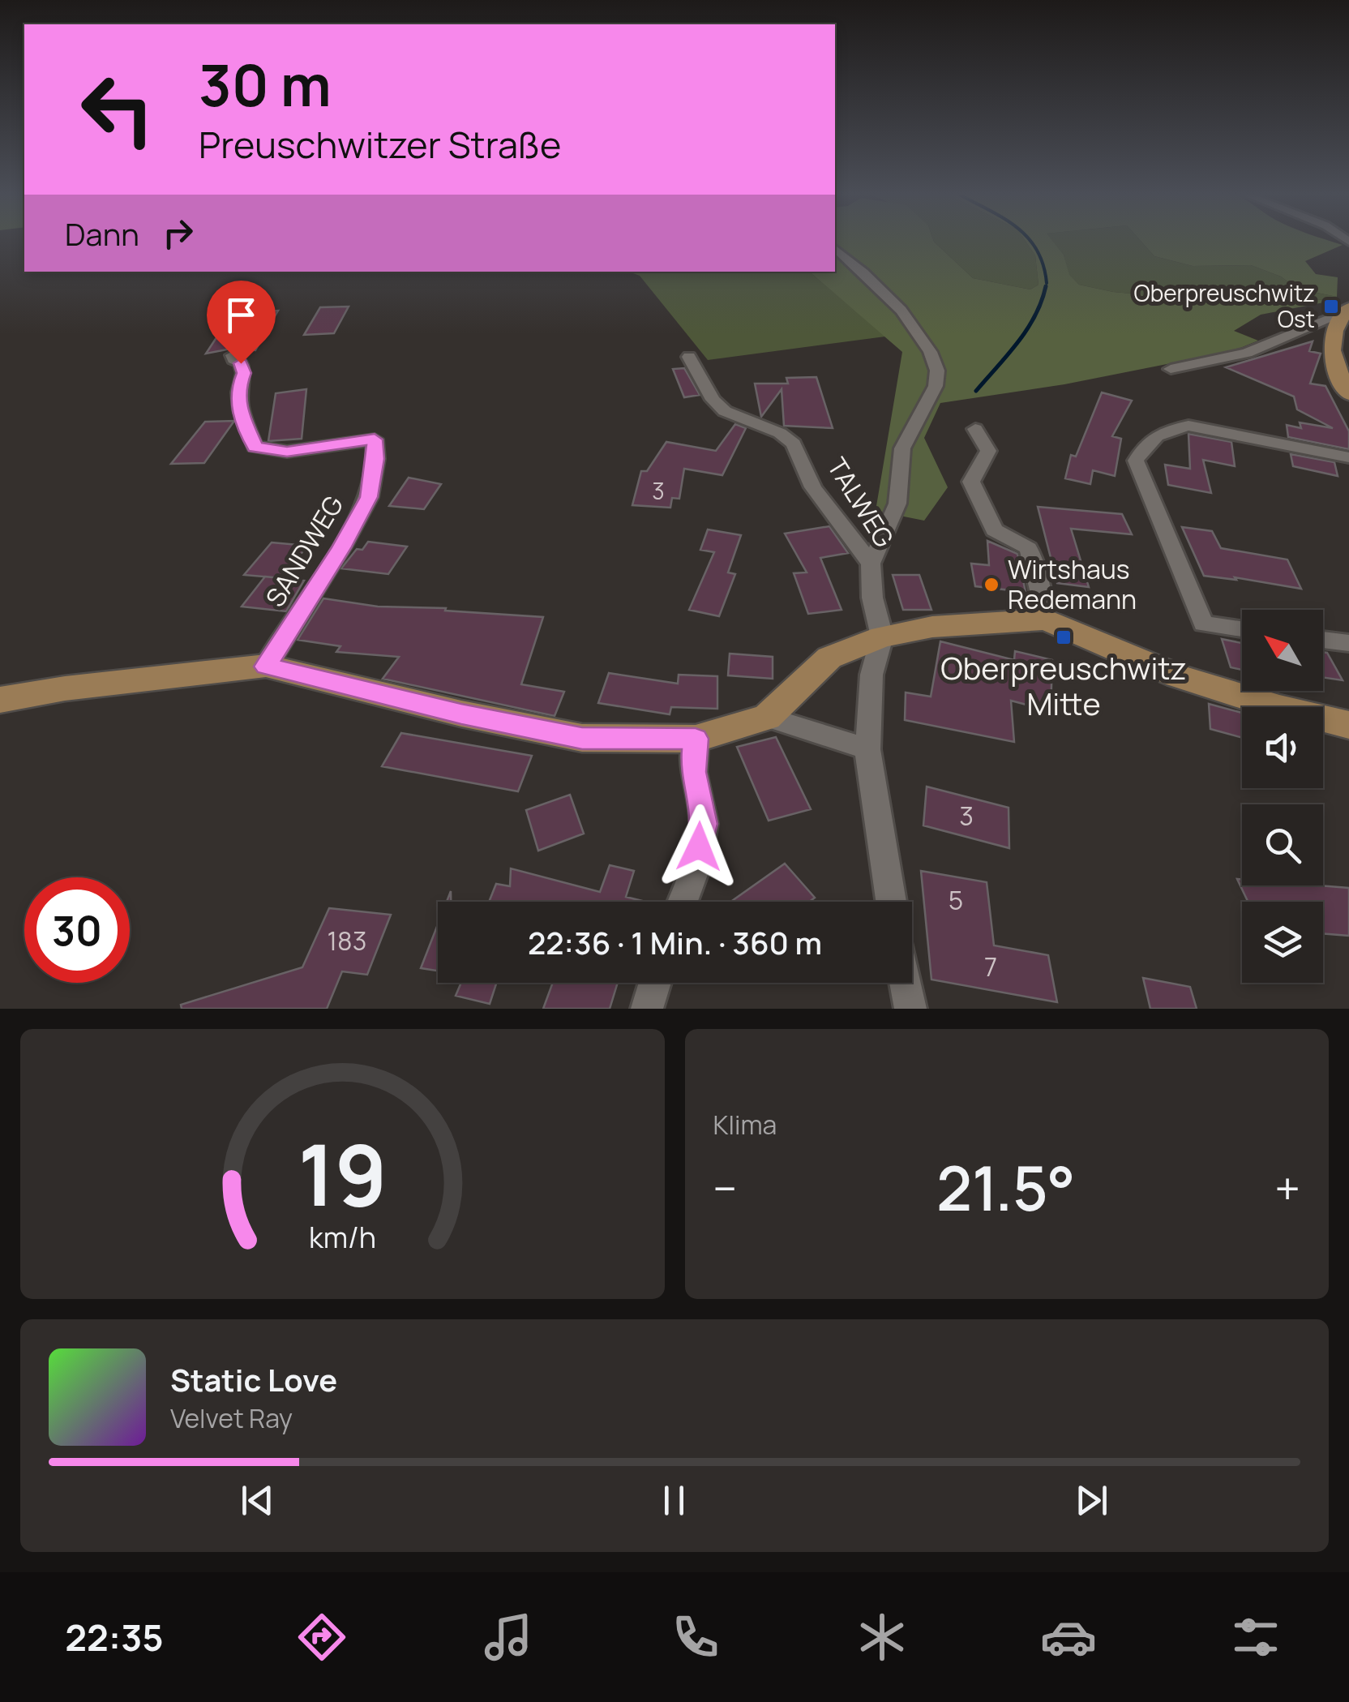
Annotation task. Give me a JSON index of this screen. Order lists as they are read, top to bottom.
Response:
{
  "streets": {
    "street": ["TALWEG", "SANDWEG"]
  },
  "places": {
    "transit": ["Oberpreuschwitz Ost", "Oberpreuschwitz Mitte"],
    "other": ["Wirtshaus Redemann"]
  },
  "house_numbers": [
    "3",
    "3",
    "5",
    "183",
    "7"
  ],
  "north": "top left",
  "page": {
    "turn": ["30 m", "Preuschwitzer Straße"],
    "then": "Dann",
    "limit": "30",
    "trip": "22:36 · 1 Min. · 360 m",
    "tile": "Klima",
    "heat": ["−", "21.5°", "+"],
    "song": ["Static Love", "Velvet Ray"],
    "tabs": "22:35",
    "gauge": ["19", "km/h"]
  }
}
